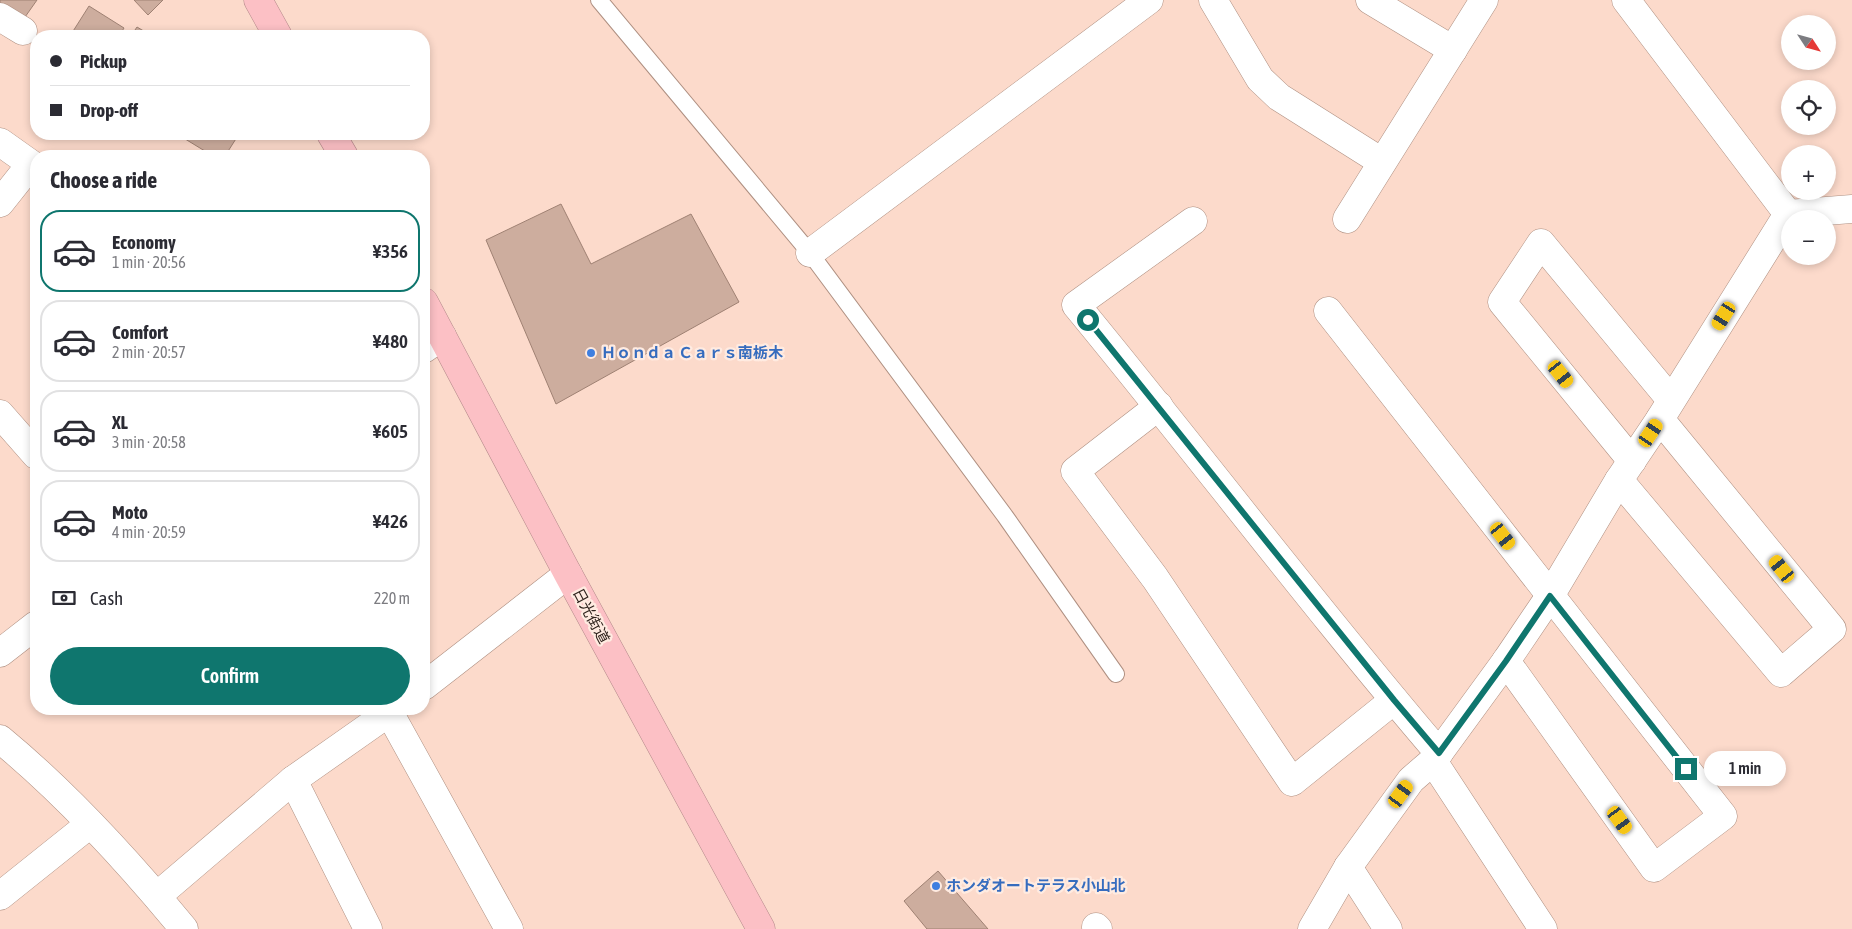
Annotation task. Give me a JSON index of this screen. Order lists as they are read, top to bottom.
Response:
{
  "streets": {
    "highway": ["日光街道"]
  },
  "places": ["Ｈｏｎｄａ Ｃａｒｓ南栃木", "ホンダオートテラス小山北"],
  "north": "bottom right",
  "page": {
    "map_buttons": ["+", "−"],
    "banner": ["Pickup", "Drop-off"],
    "heading": "Choose a ride",
    "list": [
      {
        "name": "Economy",
        "note": "1 min · 20:56",
        "value": "¥356"
      },
      {
        "name": "Comfort",
        "note": "2 min · 20:57",
        "value": "¥480"
      },
      {
        "name": "XL",
        "note": "3 min · 20:58",
        "value": "¥605"
      },
      {
        "name": "Moto",
        "note": "4 min · 20:59",
        "value": "¥426"
      }
    ],
    "pay": ["Cash", "220 m"],
    "buttons": "Confirm",
    "bubble": "1 min"
  }
}
